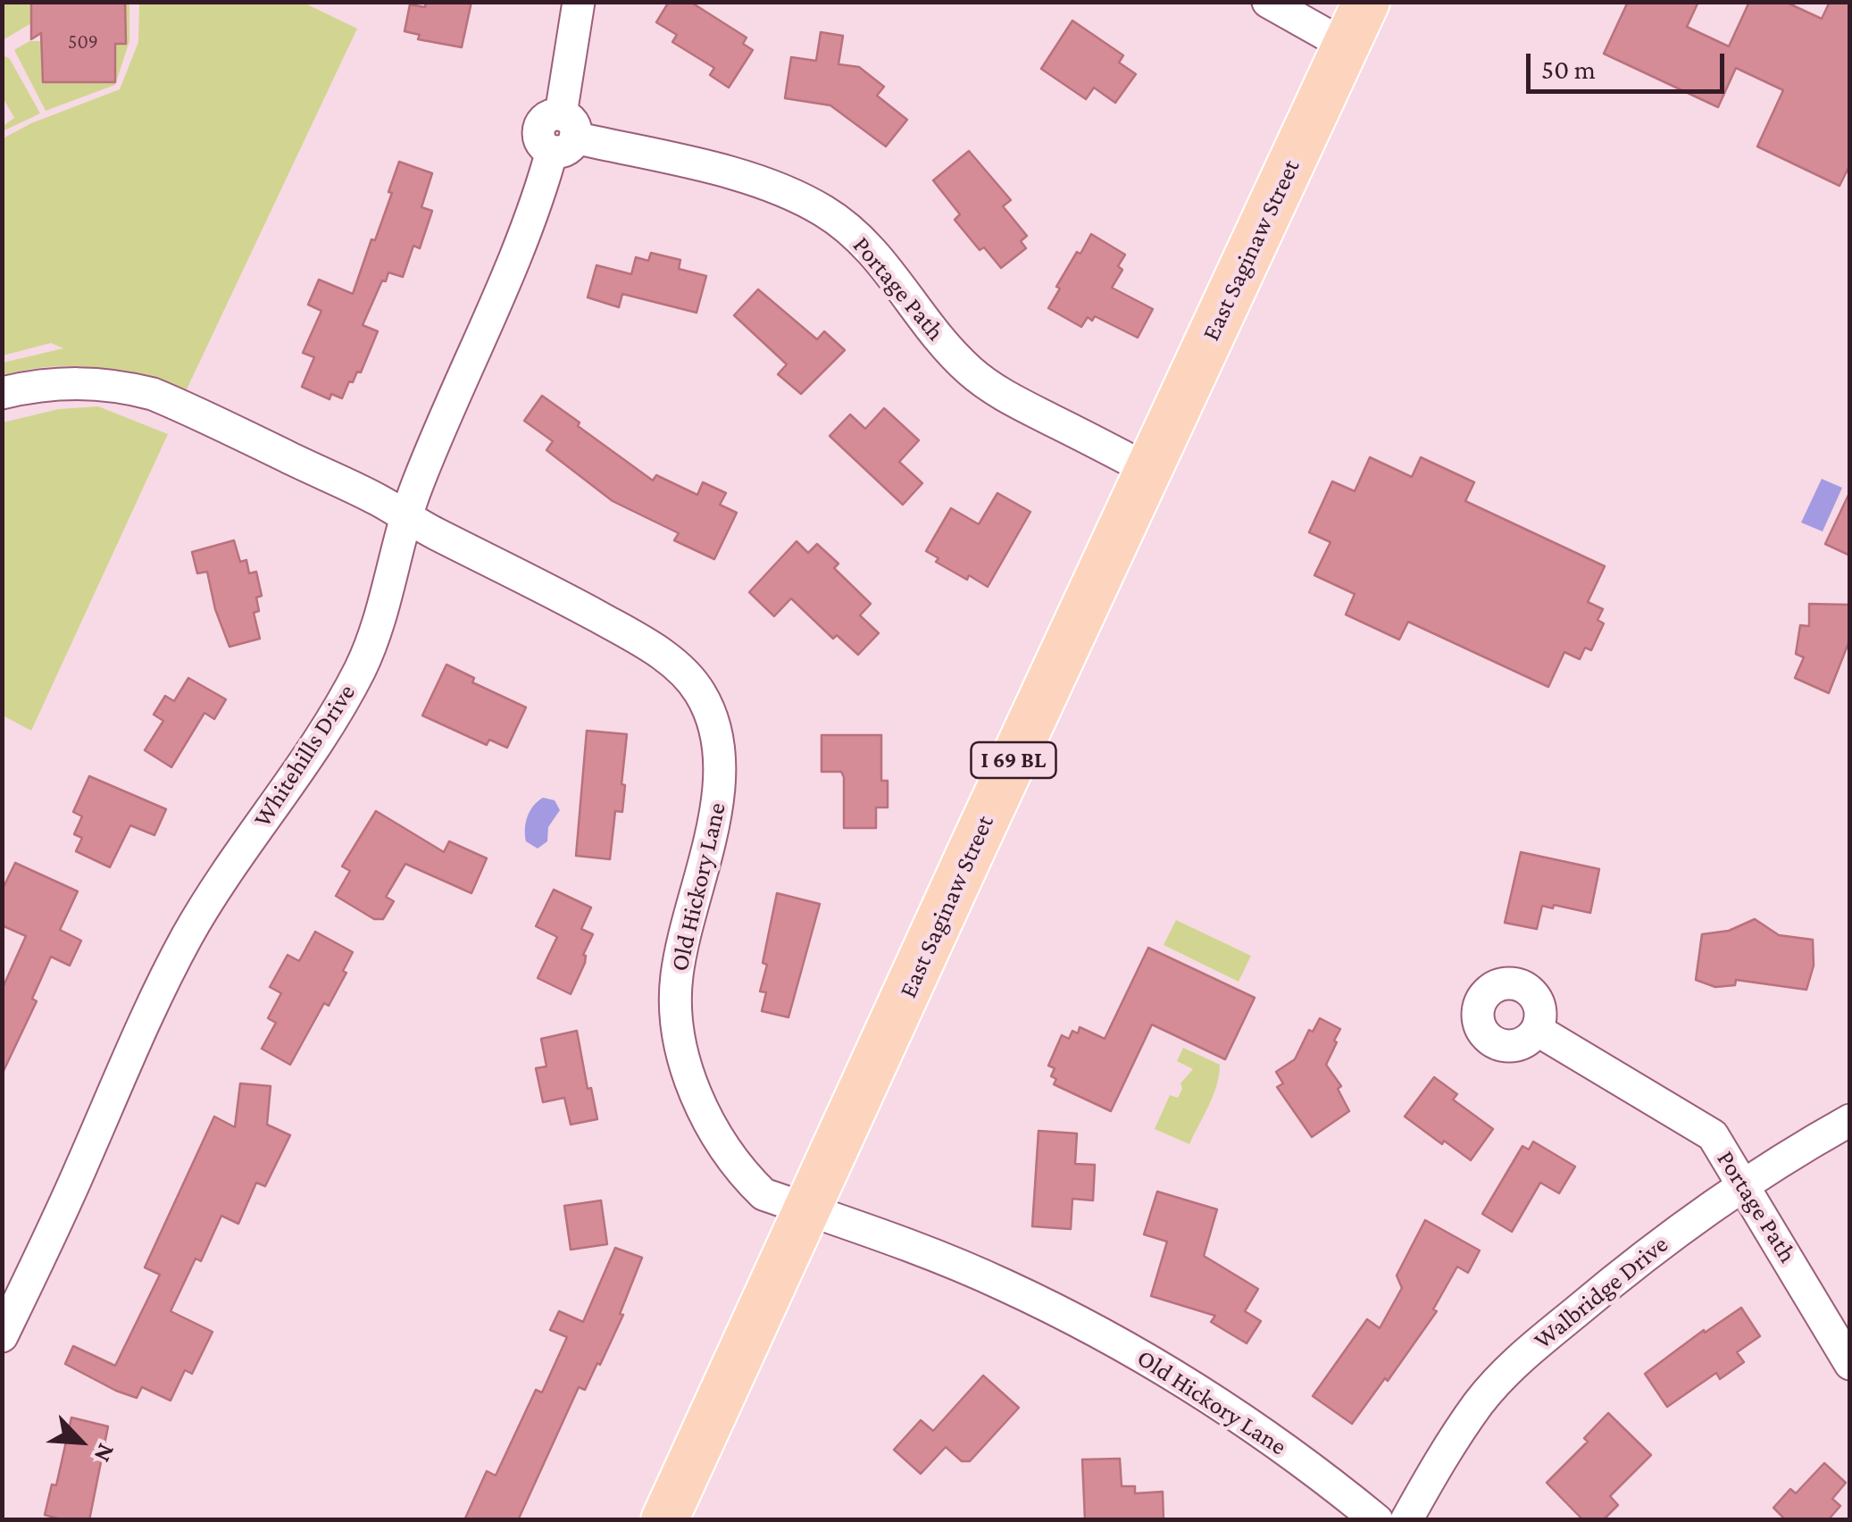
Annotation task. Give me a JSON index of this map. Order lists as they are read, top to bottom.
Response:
{
  "streets": {
    "main road": ["East Saginaw Street", "I 69 BL"],
    "street": [
      "Portage Path",
      "Whitehills Drive",
      "Old Hickory Lane",
      "Walbridge Drive"
    ]
  },
  "crossings": [
    ["East Saginaw Street", "Portage Path"],
    ["East Saginaw Street", "Old Hickory Lane"],
    ["Portage Path", "Whitehills Drive"],
    ["Portage Path", "Walbridge Drive"],
    ["Whitehills Drive", "Old Hickory Lane"]
  ],
  "house_numbers": ["509"],
  "scale_bar": "50 m",
  "north": "bottom right"
}
